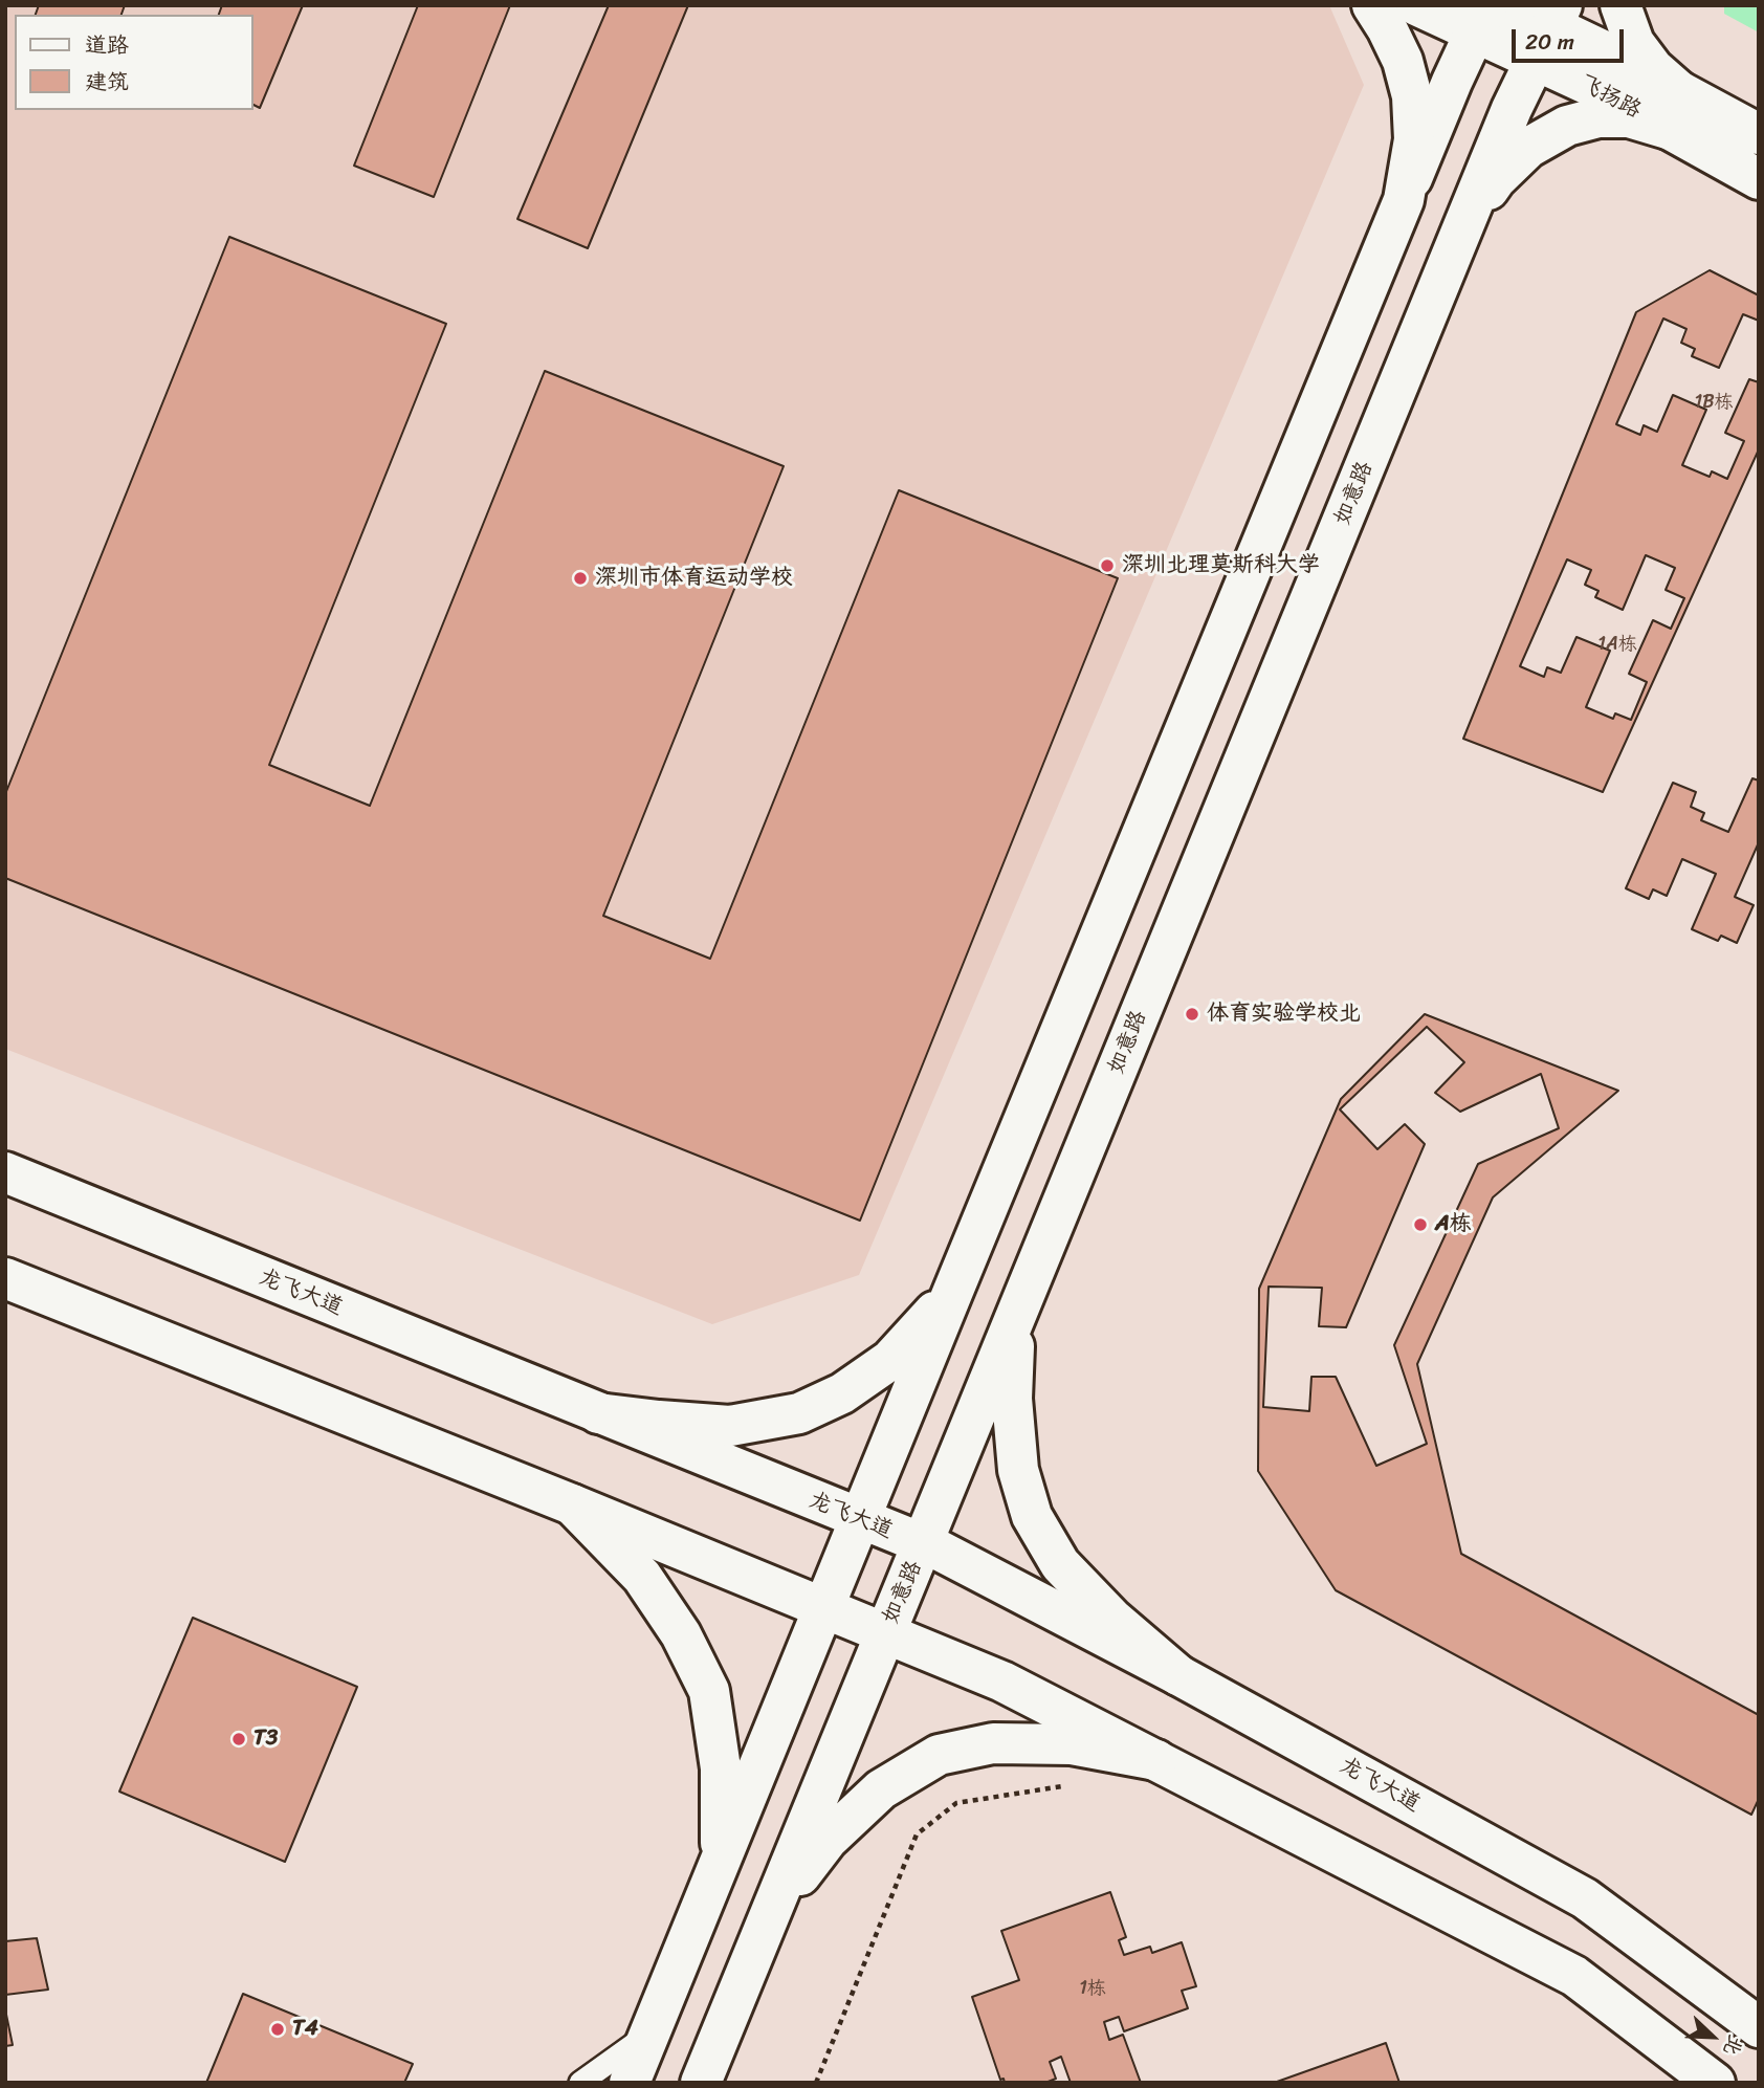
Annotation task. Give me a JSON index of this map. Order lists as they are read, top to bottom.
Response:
{
  "streets": {
    "main road": ["飞扬路", "如意路", "龙飞大道"]
  },
  "crossings": [
    ["飞扬路", "如意路"],
    ["如意路", "龙飞大道"]
  ],
  "places": [
    "深圳北理莫斯科大学",
    "深圳市体育运动学校",
    "体育实验学校北",
    "A栋",
    "T3",
    "T4"
  ],
  "house_numbers": ["1B栋", "1A栋", "1栋"],
  "legend": ["道路", "建筑"],
  "scale_bar": "20 m",
  "north": "bottom right"
}
